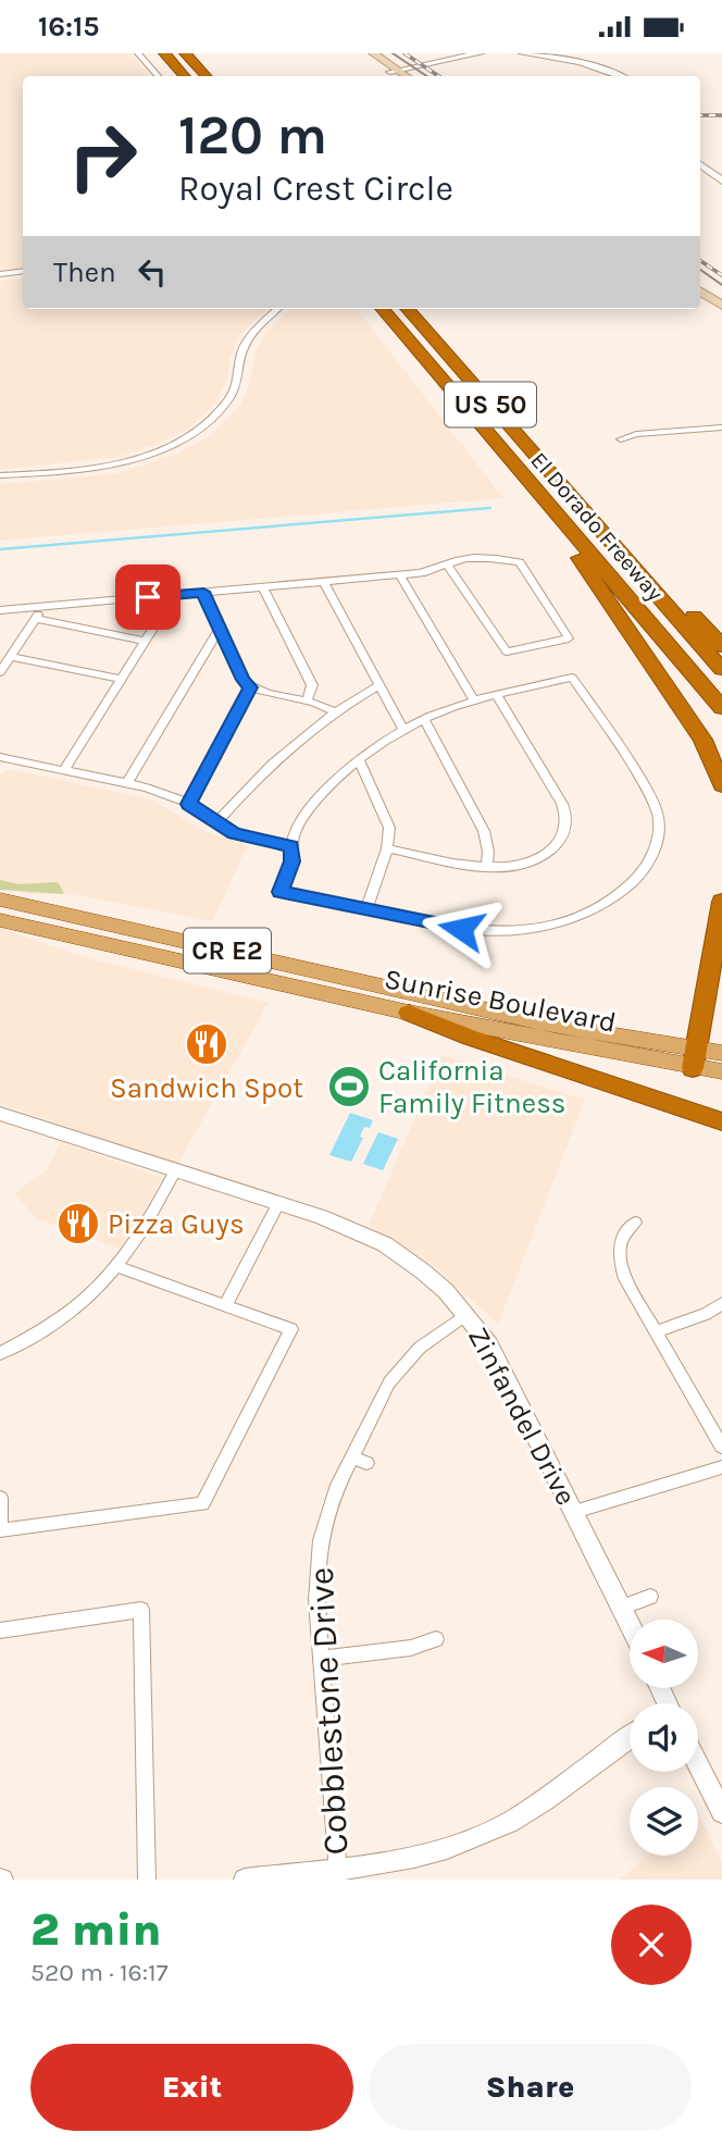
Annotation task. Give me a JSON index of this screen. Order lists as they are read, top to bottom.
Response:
{
  "streets": {
    "highway": ["US 50", "El Dorado Freeway"],
    "main road": ["CR E2", "Sunrise Boulevard"],
    "street": ["Zinfandel Drive", "Cobblestone Drive"]
  },
  "crossings": [
    ["Zinfandel Drive", "Cobblestone Drive"]
  ],
  "places": {
    "restaurant": ["Sandwich Spot", "Pizza Guys"],
    "sports": ["California Family Fitness"]
  },
  "north": "left",
  "page": {
    "status": "16:15",
    "turn": ["120 m", "Royal Crest Circle"],
    "then": "Then",
    "heading": ["2 min", "520 m · 16:17"],
    "buttons": ["Exit", "Share"]
  }
}
